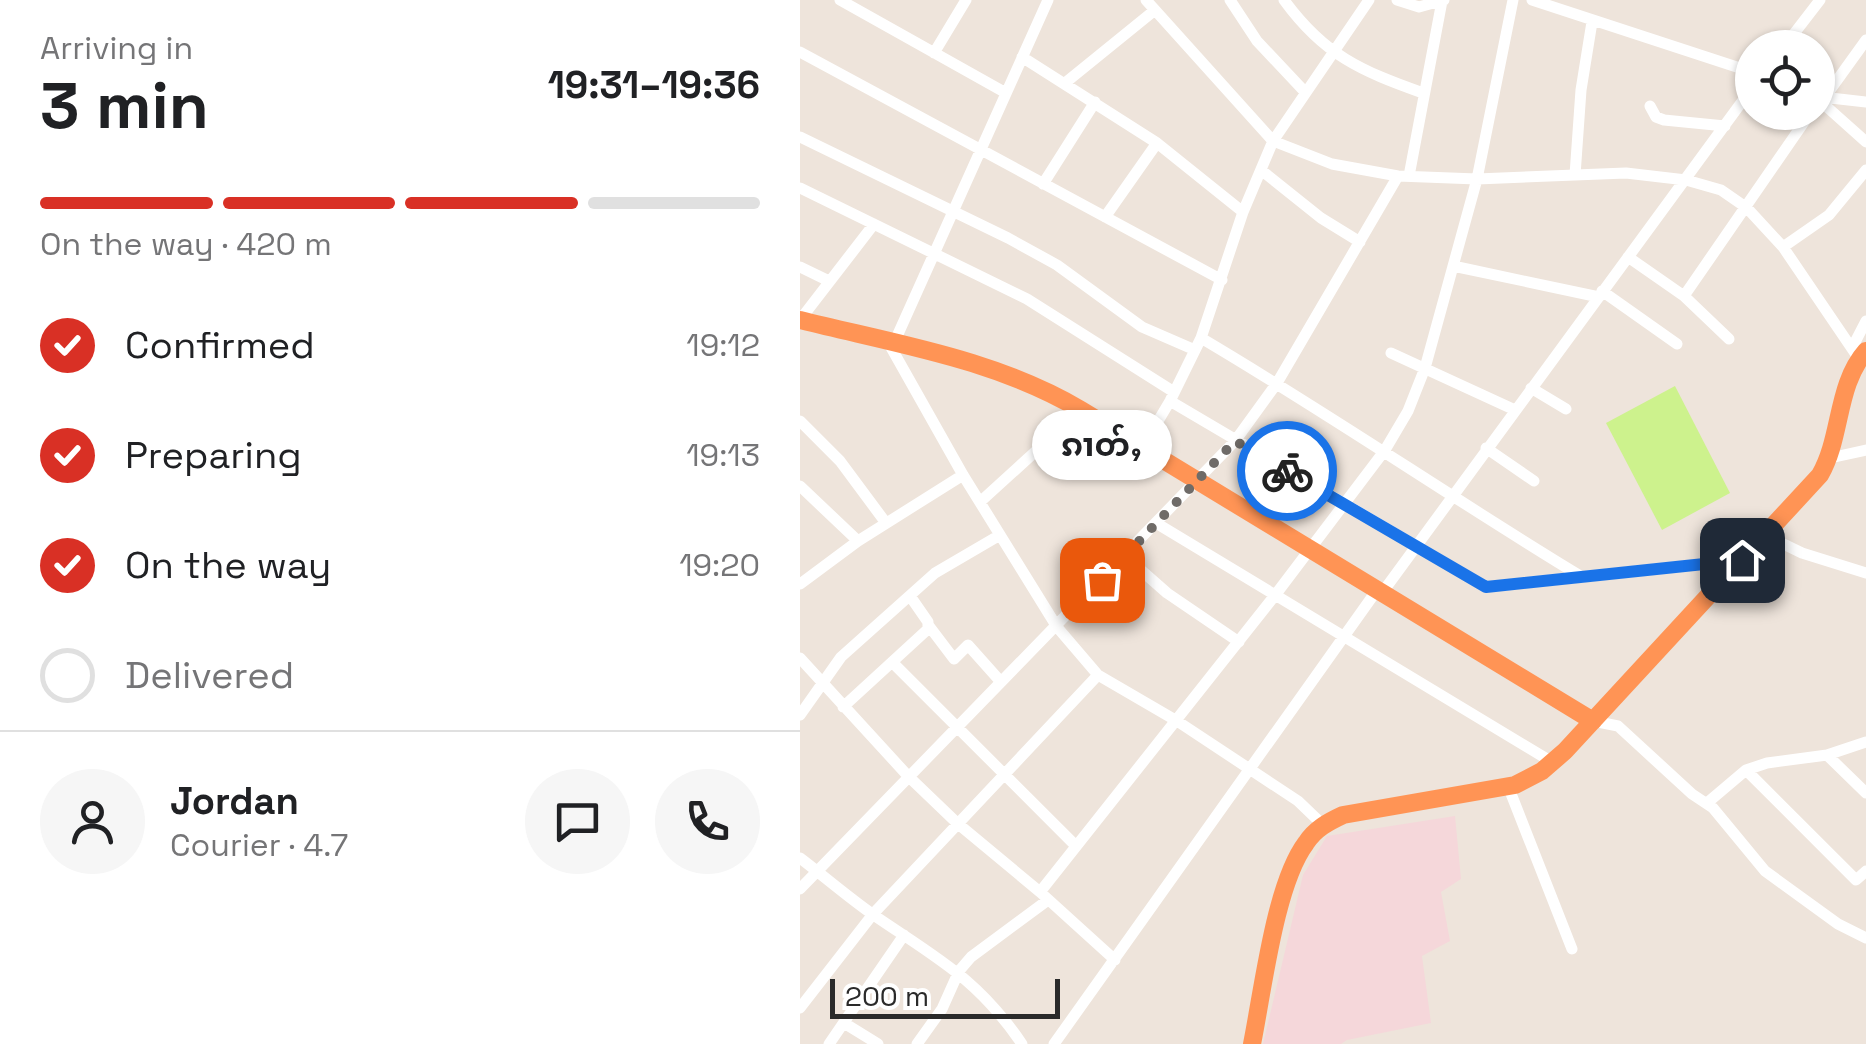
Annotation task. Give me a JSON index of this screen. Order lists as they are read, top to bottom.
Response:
{
  "places": ["ၵၢတ်ႇ"],
  "scale_bar": "200 m",
  "page": {
    "heading": ["3 min", "Arriving in", "19:31–19:36"],
    "panel": ["Jordan", "Courier · 4.7"],
    "bar": "On the way · 420 m",
    "list": [
      ["Confirmed", "19:12"],
      ["Preparing", "19:13"],
      ["On the way", "19:20"],
      "Delivered"
    ],
    "bubble": "ၵၢတ်ႇ",
    "scale": "200 m"
  }
}
